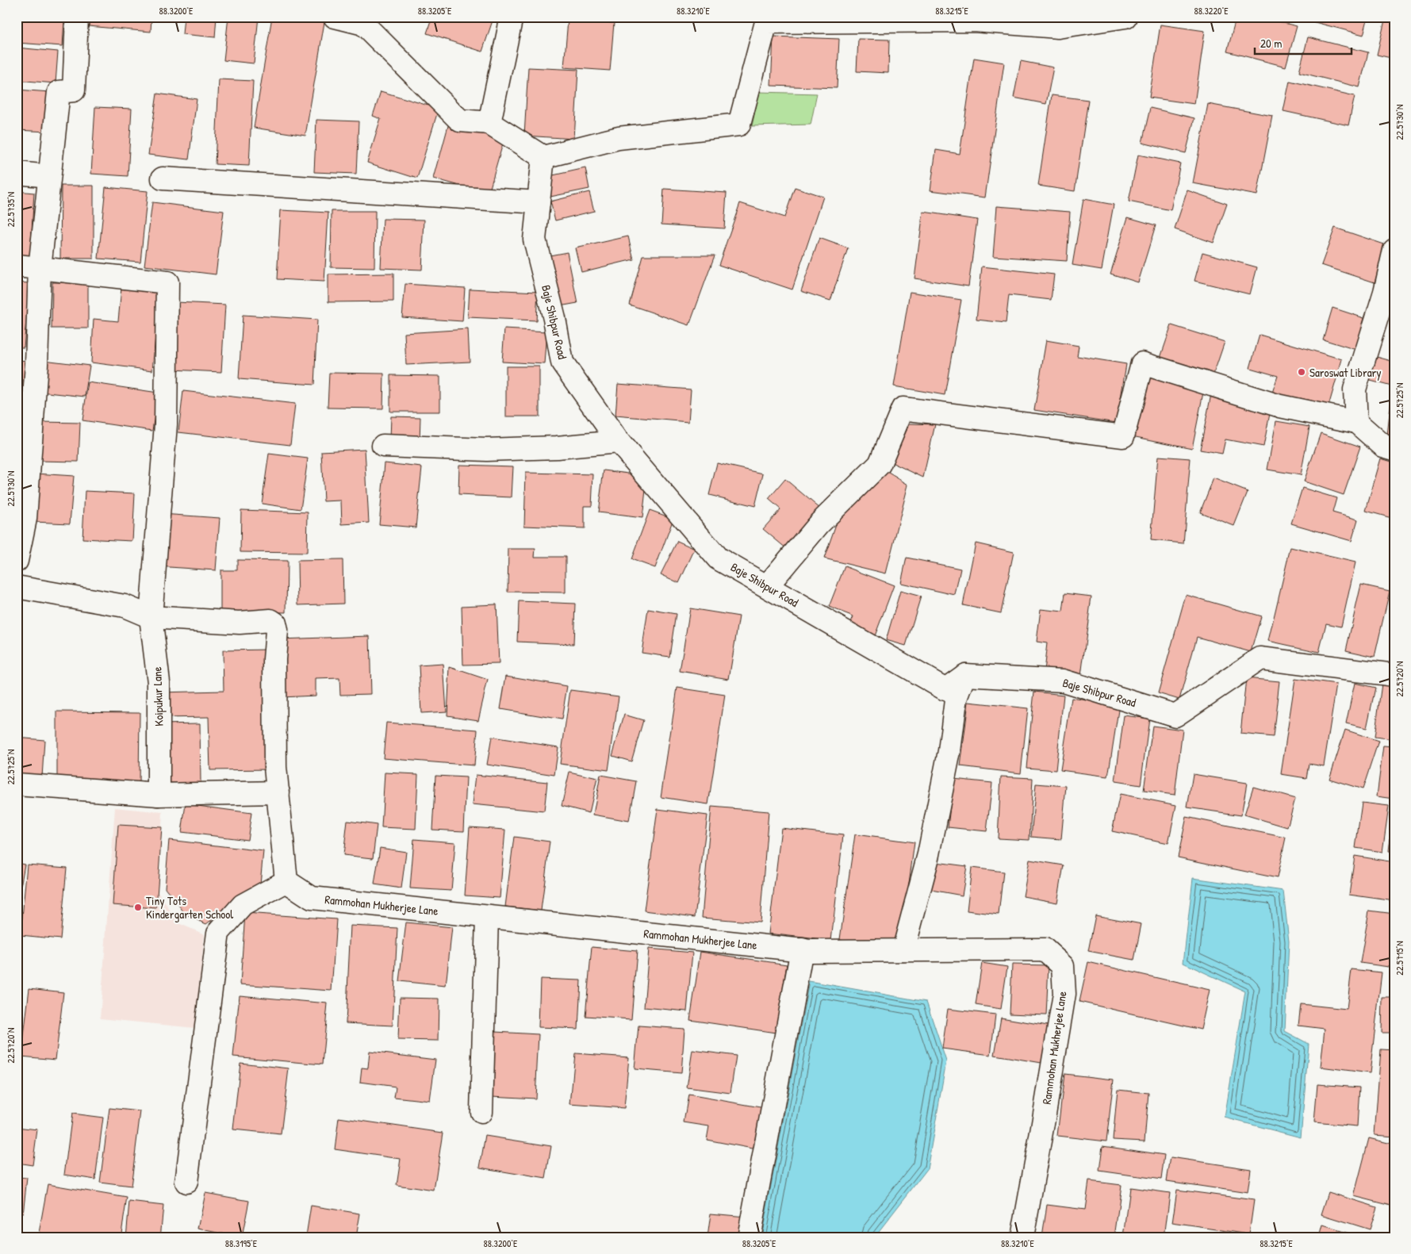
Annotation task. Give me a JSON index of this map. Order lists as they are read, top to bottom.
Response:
{
  "streets": {
    "street": ["Baje Shibpur Road", "Koipukur Lane", "Rammohan Mukherjee Lane"]
  },
  "places": ["Saroswat Library", "Tiny Tots Kindergarten School"],
  "scale_bar": "20 m",
  "coordinates": [
    "88.3200°E",
    "88.3205°E",
    "88.3210°E",
    "88.3215°E",
    "88.3220°E",
    "22.5730°N",
    "22.5735°N",
    "22.5725°N",
    "22.5720°N",
    "22.5715°N",
    "88.3195°E"
  ]
}
